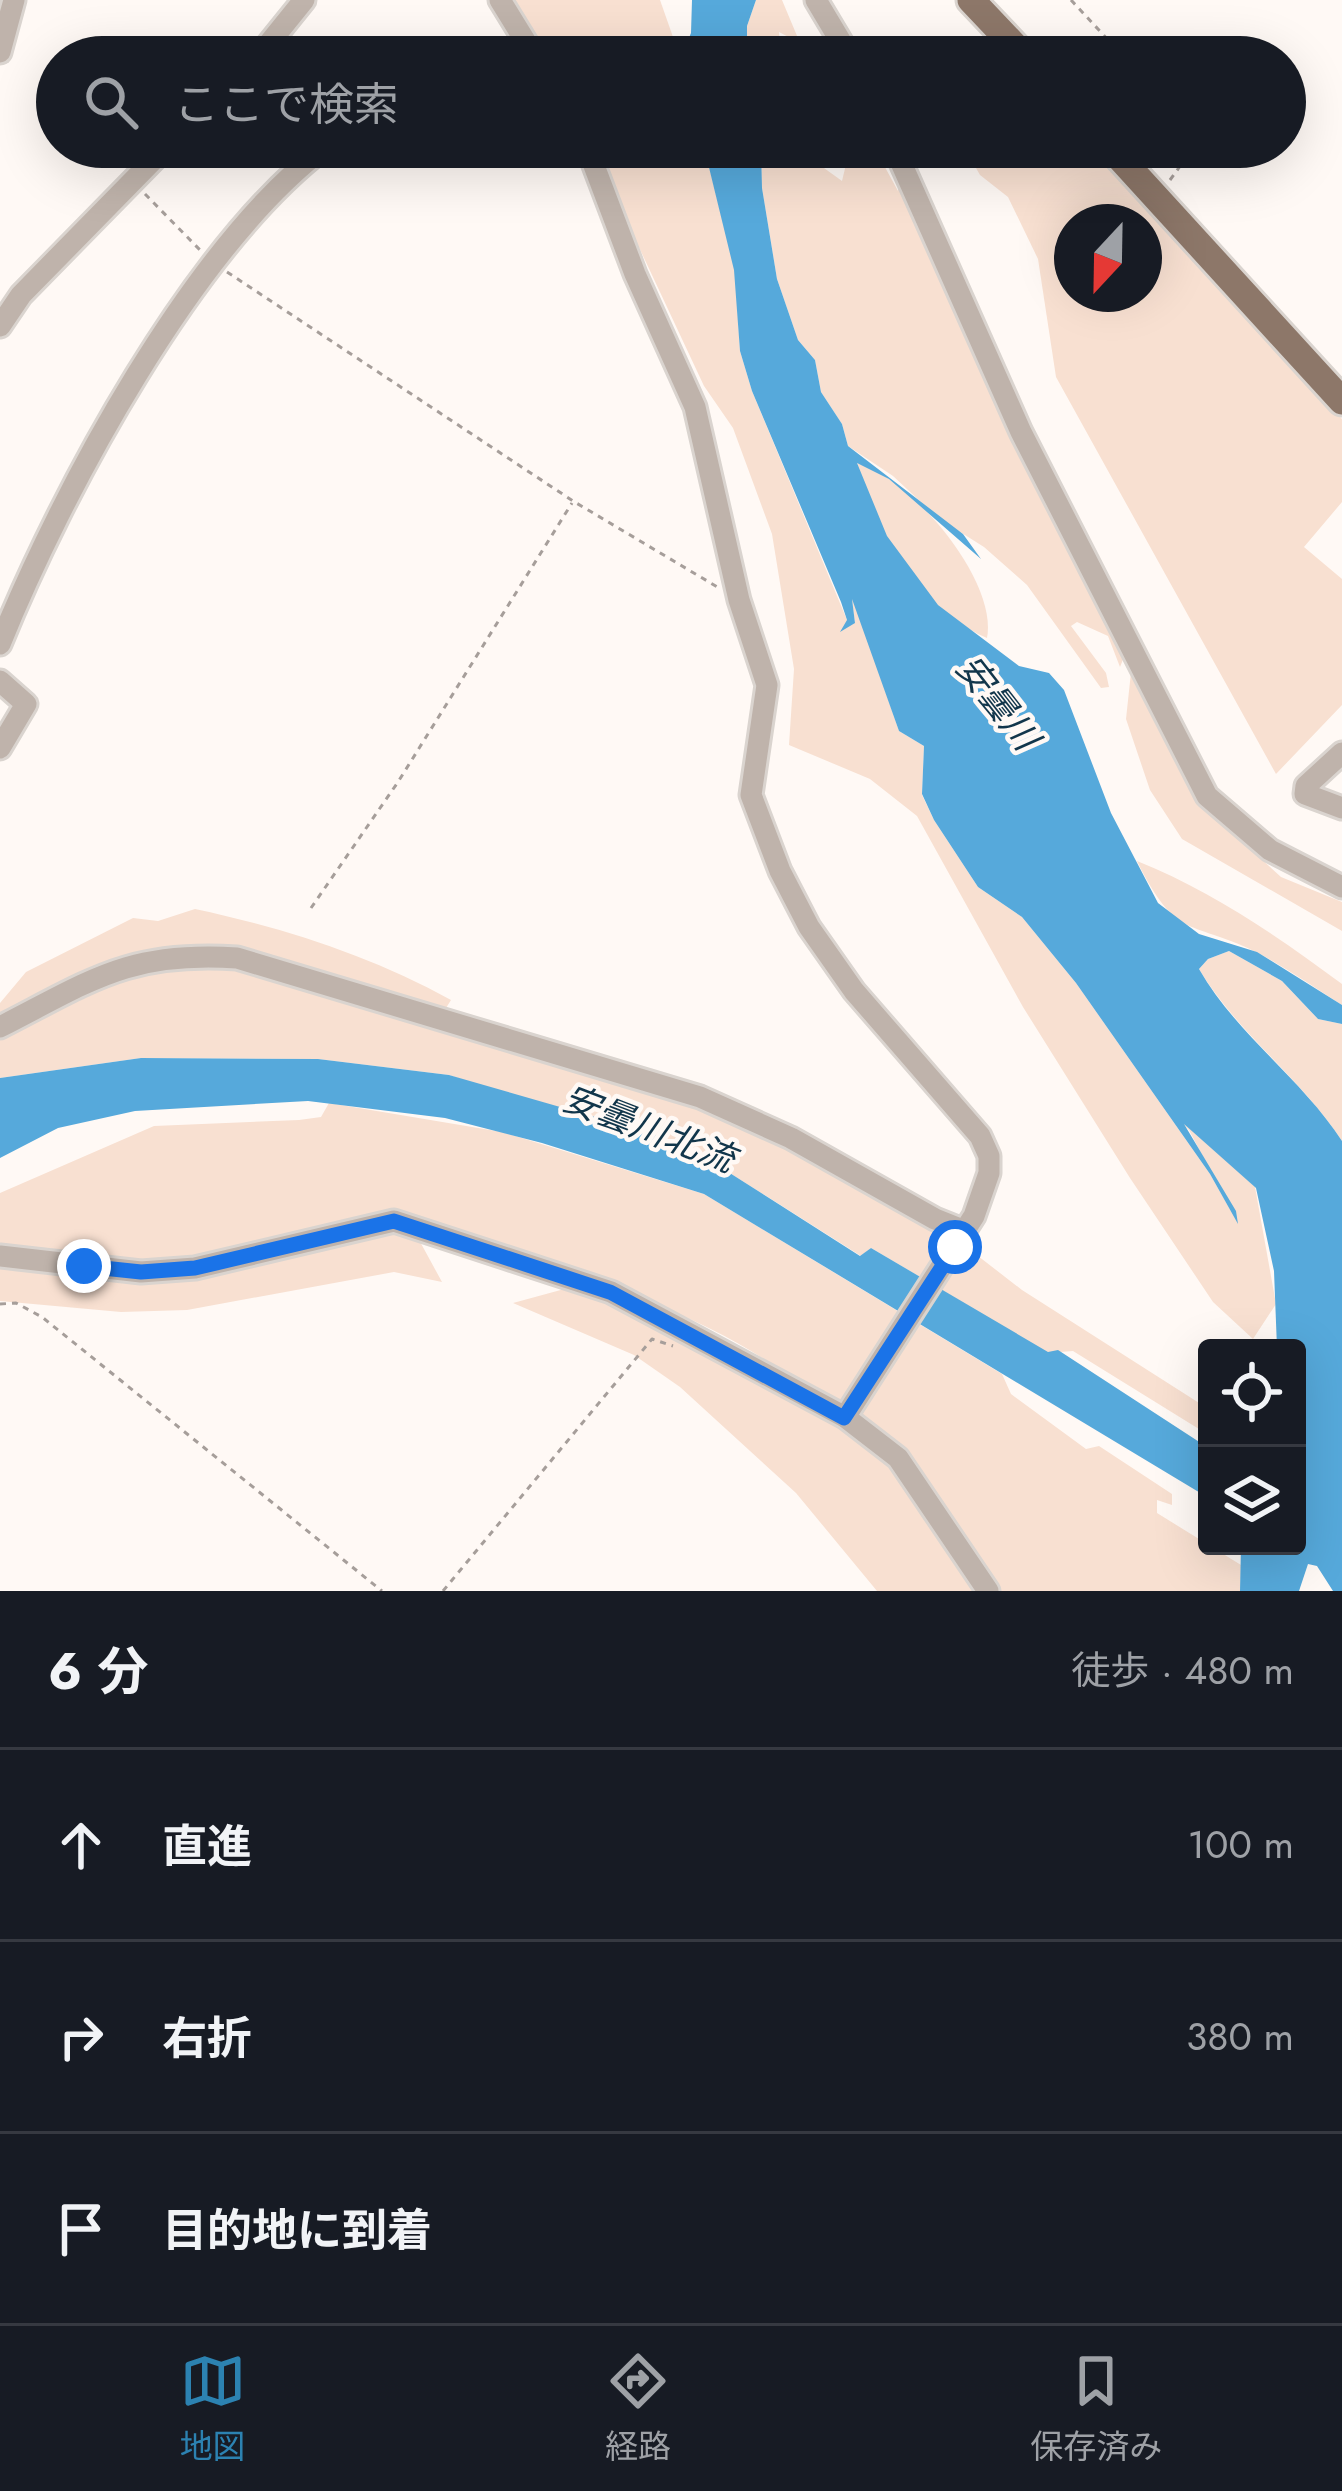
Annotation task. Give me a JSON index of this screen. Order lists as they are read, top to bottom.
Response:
{
  "water": ["安曇川", "安曇川北流"],
  "north": "bottom",
  "page": {
    "search": "ここで検索",
    "heading": ["6 分", "徒歩 · 480 m"],
    "list": [
      ["直進", "100 m"],
      ["右折", "380 m"],
      "目的地に到着"
    ],
    "nav": ["地図", "経路", "保存済み"]
  }
}
